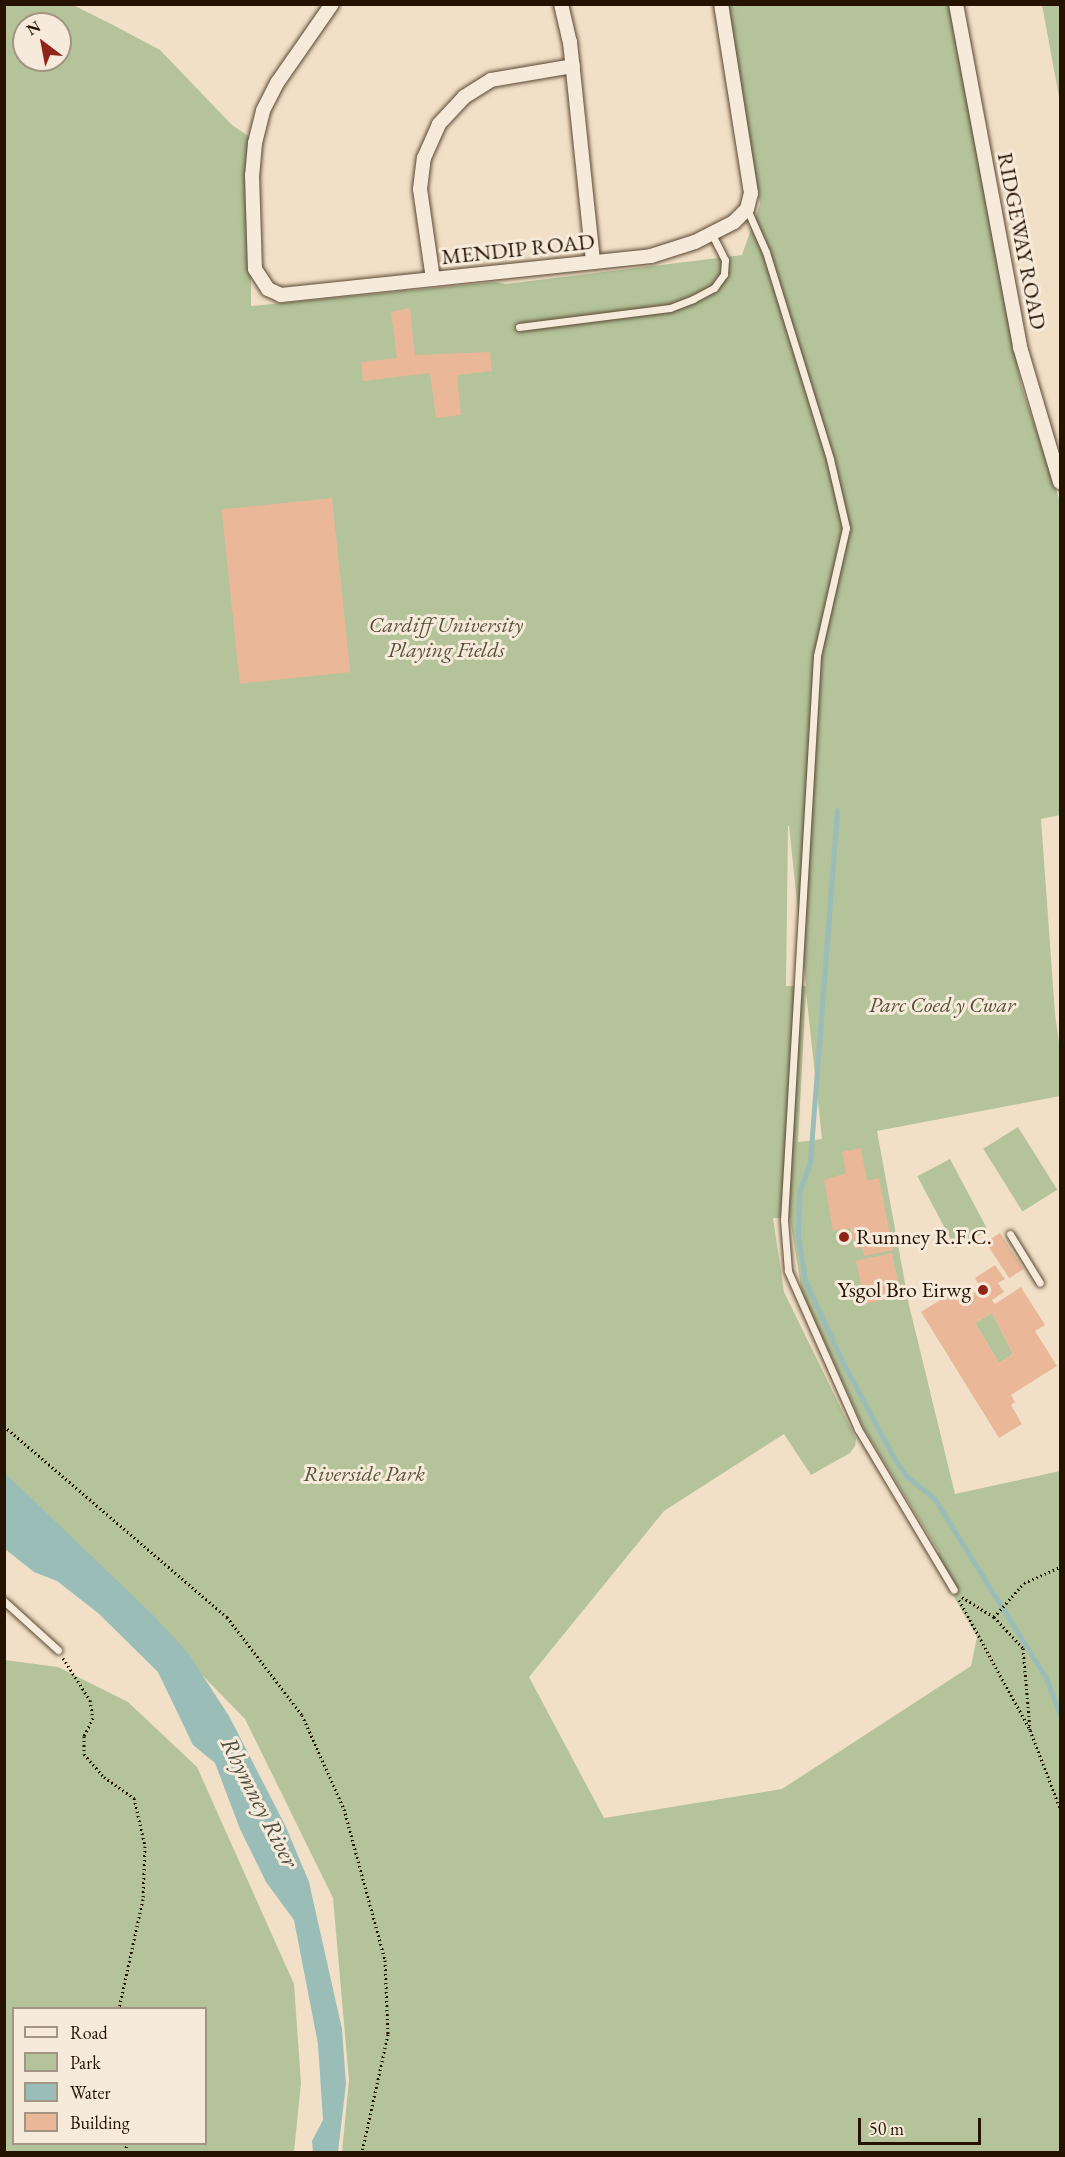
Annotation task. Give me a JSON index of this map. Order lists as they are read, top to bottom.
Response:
{
  "streets": {
    "street": ["RIDGEWAY ROAD", "MENDIP ROAD"]
  },
  "water": ["Rhymney River"],
  "parks": ["Cardiff University Playing Fields", "Parc Coed y Cwar", "Riverside Park"],
  "places": ["Rumney R.F.C.", "Ysgol Bro Eirwg"],
  "legend": [
    "Road",
    "Park",
    "Water",
    "Building"
  ],
  "scale_bar": "50 m",
  "north": "top left"
}
